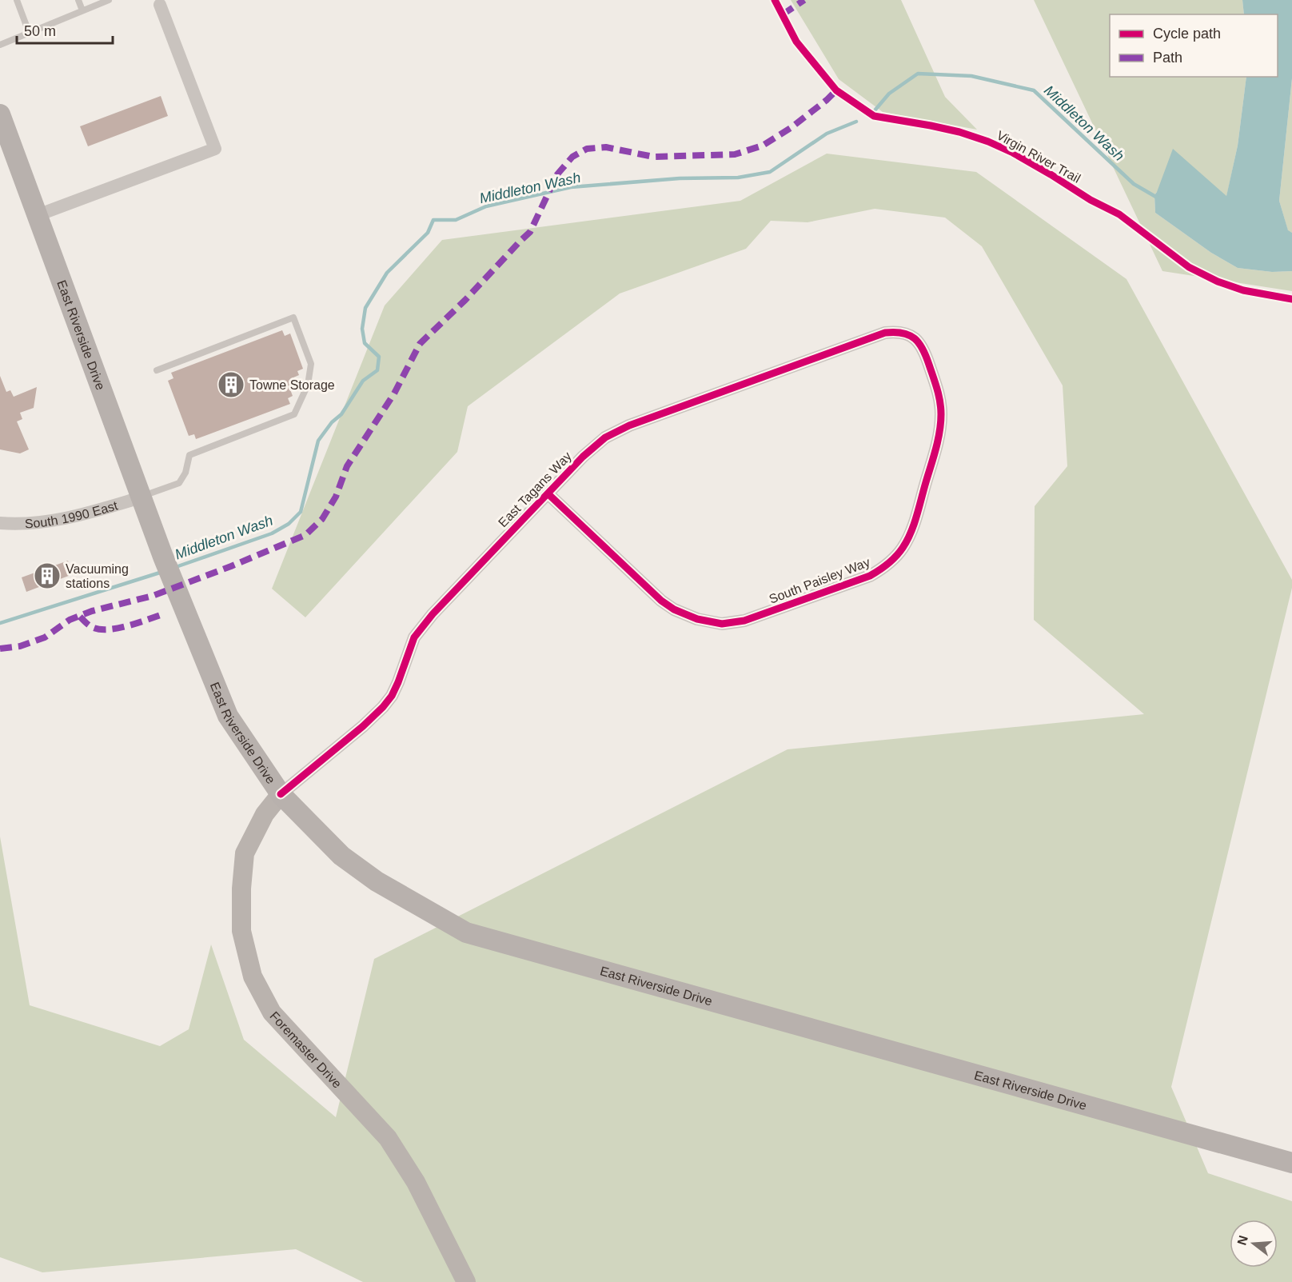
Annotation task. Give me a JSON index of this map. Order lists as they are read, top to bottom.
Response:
{
  "streets": {
    "main road": ["East Riverside Drive", "Foremaster Drive"],
    "street": ["East Tagans Way", "South 1990 East", "South Paisley Way"],
    "cycle path": ["Virgin River Trail"]
  },
  "crossings": [
    ["East Riverside Drive", "East Tagans Way"],
    ["East Riverside Drive", "South 1990 East"],
    ["East Riverside Drive", "Foremaster Drive"],
    ["East Tagans Way", "South Paisley Way"],
    ["East Tagans Way", "Foremaster Drive"]
  ],
  "water": ["Middleton Wash"],
  "places": {
    "building": ["Towne Storage", "Vacuuming stations"]
  },
  "legend": ["Cycle path", "Path"],
  "scale_bar": "50 m",
  "north": "left"
}
